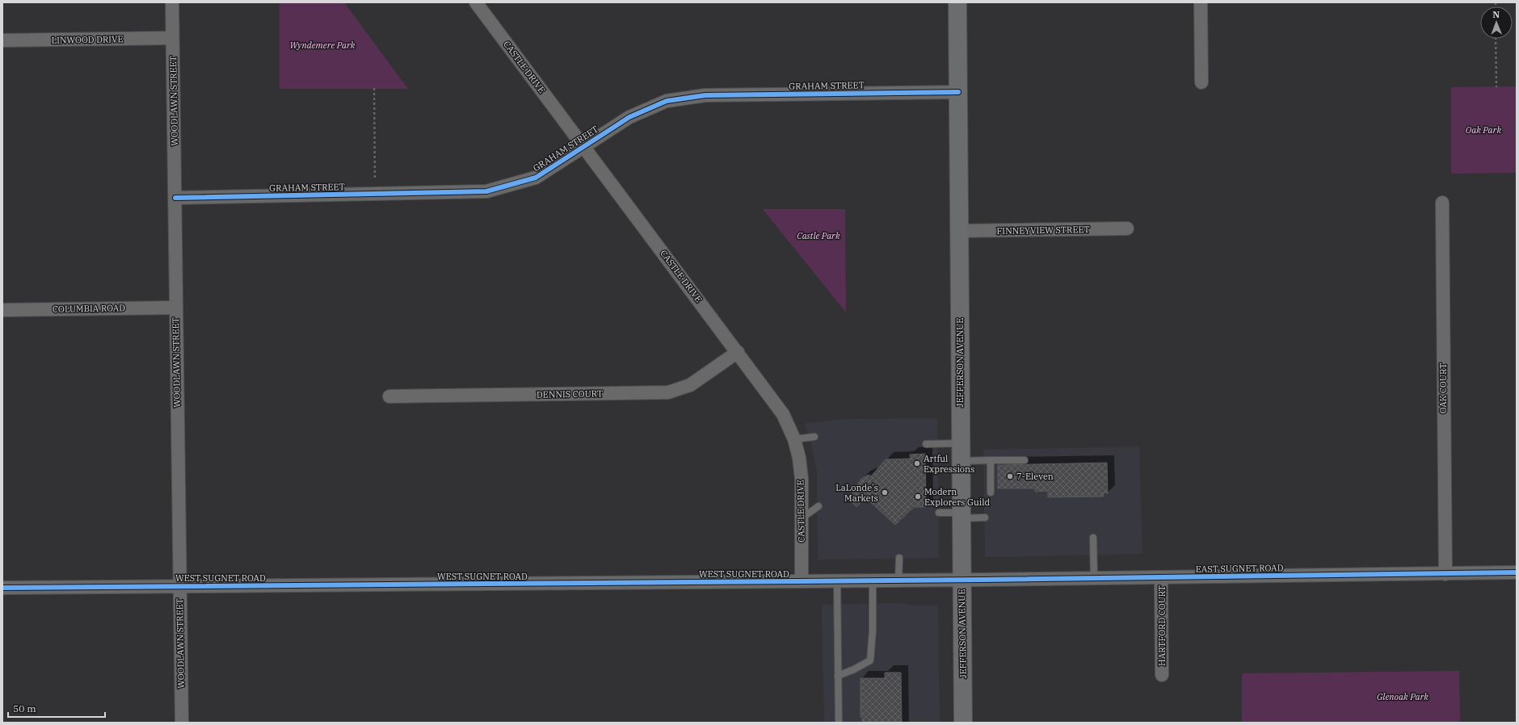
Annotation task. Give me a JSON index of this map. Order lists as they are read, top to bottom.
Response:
{
  "streets": {
    "street": [
      "LINWOOD DRIVE",
      "CASTLE DRIVE",
      "GRAHAM STREET",
      "WOODLAWN STREET",
      "FINNEYVIEW STREET",
      "COLUMBIA ROAD",
      "JEFFERSON AVENUE",
      "OAK COURT",
      "DENNIS COURT",
      "EAST SUGNET ROAD",
      "WEST SUGNET ROAD",
      "HARTFORD COURT"
    ]
  },
  "crossings": [
    ["LINWOOD DRIVE", "WOODLAWN STREET"],
    ["CASTLE DRIVE", "GRAHAM STREET"],
    ["CASTLE DRIVE", "DENNIS COURT"],
    ["CASTLE DRIVE", "WEST SUGNET ROAD"],
    ["GRAHAM STREET", "WOODLAWN STREET"],
    ["GRAHAM STREET", "JEFFERSON AVENUE"],
    ["WOODLAWN STREET", "COLUMBIA ROAD"],
    ["WOODLAWN STREET", "WEST SUGNET ROAD"],
    ["FINNEYVIEW STREET", "JEFFERSON AVENUE"],
    ["JEFFERSON AVENUE", "EAST SUGNET ROAD"],
    ["JEFFERSON AVENUE", "WEST SUGNET ROAD"],
    ["OAK COURT", "EAST SUGNET ROAD"],
    ["EAST SUGNET ROAD", "WEST SUGNET ROAD"],
    ["EAST SUGNET ROAD", "HARTFORD COURT"]
  ],
  "parks": [
    "Wyndemere Park",
    "Oak Park",
    "Castle Park",
    "Glenoak Park"
  ],
  "places": [
    "Artful Expressions",
    "7-Eleven",
    "LaLonde's Markets",
    "Modern Explorers Guild"
  ],
  "scale_bar": "50 m",
  "north": "top"
}
